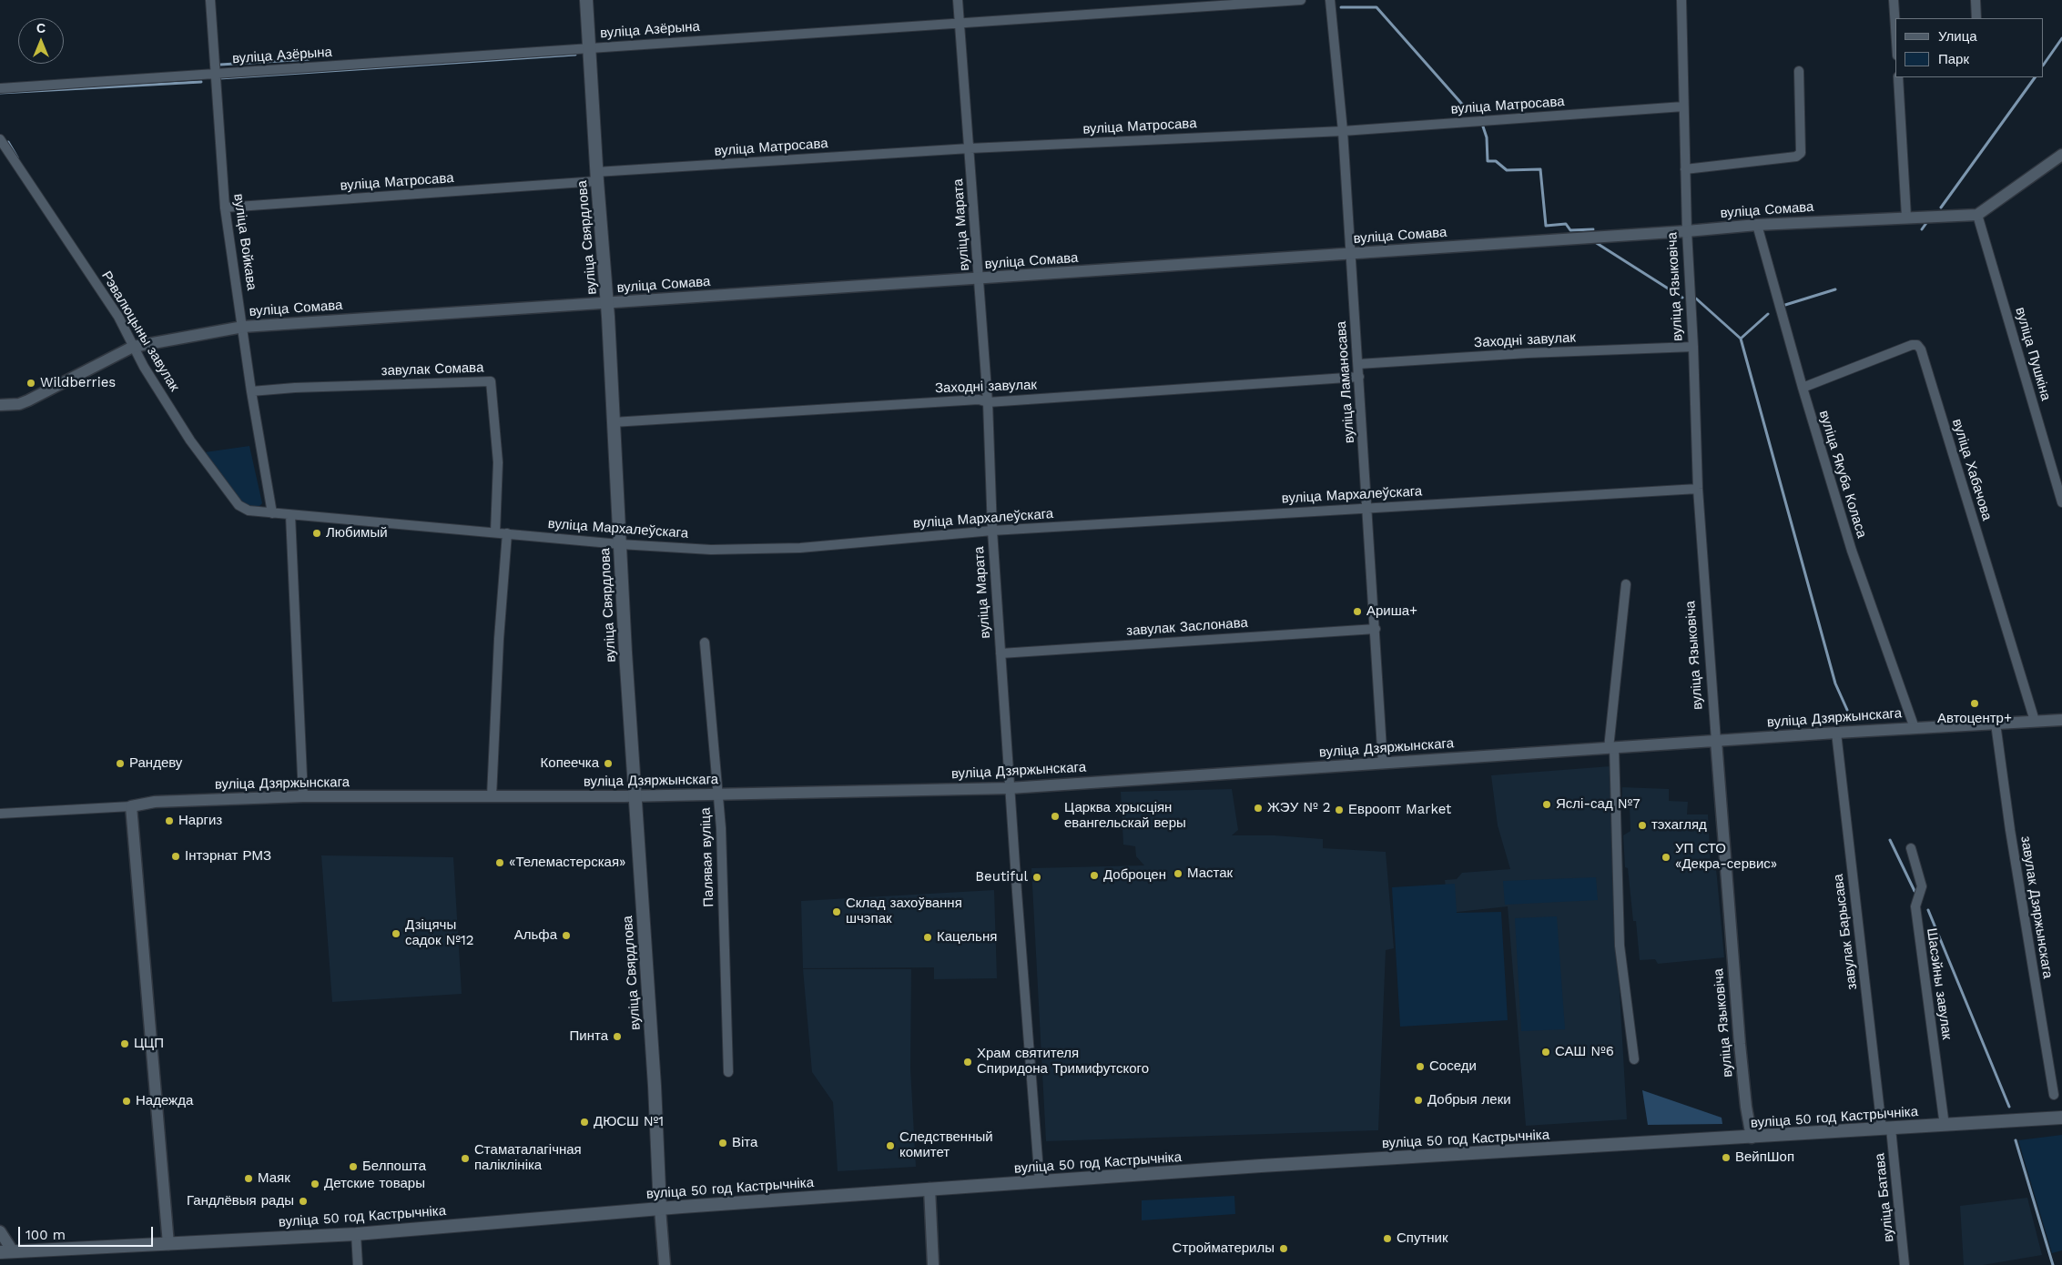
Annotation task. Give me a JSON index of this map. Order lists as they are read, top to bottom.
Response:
{
  "streets": {
    "main road": ["вуліца Свярдлова", "вуліца 50 год Кастрычніка"],
    "street": [
      "вуліца Азёрына",
      "вуліца Матросава",
      "вуліца Сомава",
      "вуліца Марата",
      "вуліца Войкава",
      "вуліца Языковіча",
      "Рэвалюцыны завулак",
      "Заходні завулак",
      "вуліца Пушкіна",
      "завулак Сомава",
      "вуліца Ламаносава",
      "вуліца Хабачова",
      "вуліца Якуба Коласа",
      "вуліца Мархалеўскага",
      "завулак Заслонава",
      "вуліца Дзяржынскага",
      "Палявая вуліца",
      "завулак Дзяржынскага",
      "завулак Барысава",
      "Шасэйны завулак",
      "вуліца Батава"
    ]
  },
  "crossings": [
    ["вуліца Азёрына", "вуліца Марата"],
    ["вуліца Азёрына", "вуліца Свярдлова"],
    ["вуліца Азёрына", "вуліца Войкава"],
    ["вуліца Матросава", "вуліца Марата"],
    ["вуліца Матросава", "вуліца Свярдлова"],
    ["вуліца Матросава", "вуліца Войкава"],
    ["вуліца Матросава", "вуліца Языковіча"],
    ["вуліца Матросава", "вуліца Ламаносава"],
    ["вуліца Сомава", "вуліца Марата"],
    ["вуліца Сомава", "вуліца Свярдлова"],
    ["вуліца Сомава", "вуліца Войкава"],
    ["вуліца Сомава", "вуліца Языковіча"],
    ["вуліца Сомава", "Рэвалюцыны завулак"],
    ["вуліца Сомава", "вуліца Пушкіна"],
    ["вуліца Сомава", "вуліца Ламаносава"],
    ["вуліца Сомава", "вуліца Якуба Коласа"],
    ["вуліца Марата", "Заходні завулак"],
    ["вуліца Марата", "вуліца Мархалеўскага"],
    ["вуліца Марата", "завулак Заслонава"],
    ["вуліца Марата", "вуліца Дзяржынскага"],
    ["вуліца Марата", "вуліца 50 год Кастрычніка"],
    ["вуліца Свярдлова", "Заходні завулак"],
    ["вуліца Свярдлова", "вуліца Мархалеўскага"],
    ["вуліца Свярдлова", "вуліца Дзяржынскага"],
    ["вуліца Свярдлова", "вуліца 50 год Кастрычніка"],
    ["вуліца Войкава", "Рэвалюцыны завулак"],
    ["вуліца Войкава", "завулак Сомава"],
    ["вуліца Войкава", "вуліца Мархалеўскага"],
    ["вуліца Языковіча", "Заходні завулак"],
    ["вуліца Языковіча", "вуліца Мархалеўскага"],
    ["вуліца Языковіча", "вуліца Дзяржынскага"],
    ["вуліца Языковіча", "вуліца 50 год Кастрычніка"],
    ["Рэвалюцыны завулак", "вуліца Мархалеўскага"],
    ["Заходні завулак", "вуліца Ламаносава"],
    ["завулак Сомава", "вуліца Мархалеўскага"],
    ["вуліца Ламаносава", "вуліца Мархалеўскага"],
    ["вуліца Ламаносава", "завулак Заслонава"],
    ["вуліца Ламаносава", "вуліца Дзяржынскага"],
    ["вуліца Хабачова", "вуліца Якуба Коласа"],
    ["вуліца Хабачова", "вуліца Дзяржынскага"],
    ["вуліца Якуба Коласа", "вуліца Дзяржынскага"],
    ["вуліца Дзяржынскага", "Палявая вуліца"],
    ["вуліца Дзяржынскага", "завулак Дзяржынскага"],
    ["вуліца Дзяржынскага", "завулак Барысава"],
    ["завулак Барысава", "вуліца 50 год Кастрычніка"],
    ["завулак Барысава", "вуліца Батава"],
    ["Шасэйны завулак", "вуліца 50 год Кастрычніка"],
    ["вуліца 50 год Кастрычніка", "вуліца Батава"]
  ],
  "places": [
    "Wildberries",
    "Любимый",
    "Ариша+",
    "Автоцентр+",
    "Рандеву",
    "Копеечка",
    "Яслі-сад №7",
    "ЖЭУ № 2",
    "Евроопт Market",
    "Царква хрысціян евангельскай веры",
    "Наргиз",
    "тэхагляд",
    "Інтэрнат РМЗ",
    "УП СТО «Декра-сервис»",
    "«Телемастерская»",
    "Мастак",
    "Доброцен",
    "Beutiful",
    "Склад захоўвання шчэпак",
    "Дзіцячы садок №12",
    "Альфа",
    "Кацельня",
    "Пинта",
    "ЦЦП",
    "САШ №6",
    "Храм святителя Спиридона Тримифутского",
    "Соседи",
    "Добрыя леки",
    "Надежда",
    "ДЮСШ №1",
    "Віта",
    "Следственный комитет",
    "ВейпШоп",
    "Стаматалагічная паліклініка",
    "Белпошта",
    "Маяк",
    "Детские товары",
    "Гандлёвыя рады",
    "Спутник",
    "Стройматерилы"
  ],
  "legend": ["Улица", "Парк"],
  "scale_bar": "100 m",
  "north": "top"
}
